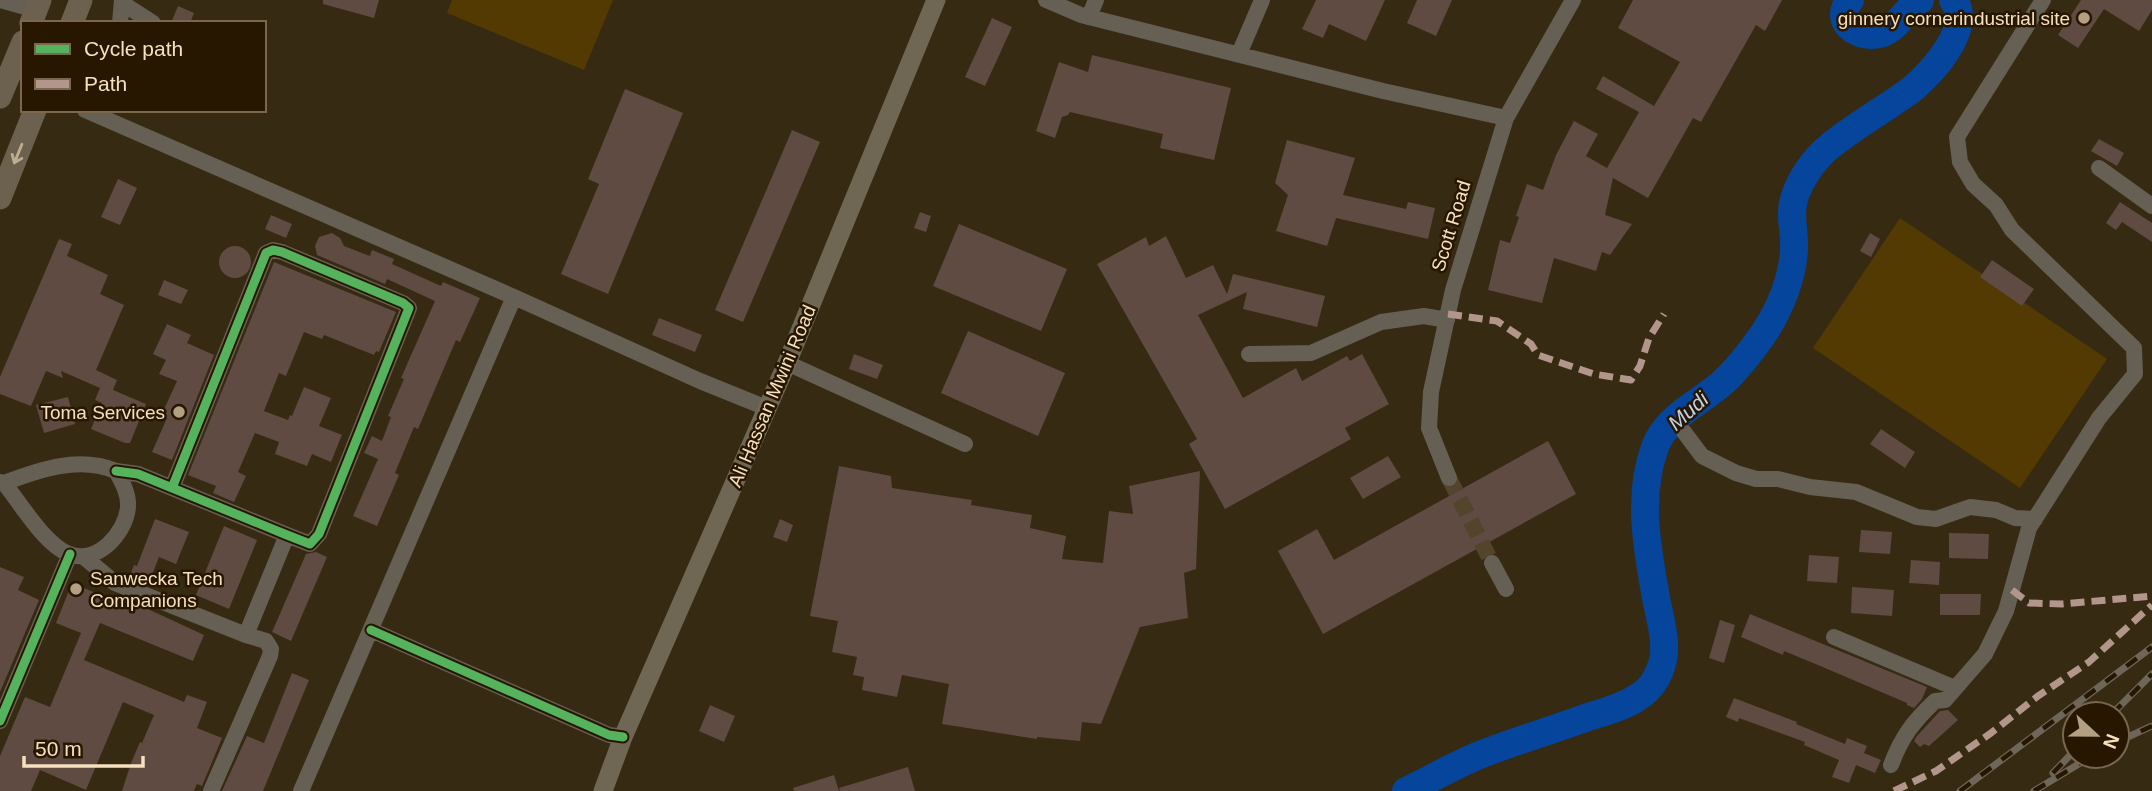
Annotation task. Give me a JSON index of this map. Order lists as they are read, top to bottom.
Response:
{
  "streets": {
    "main road": ["Ali Hassan Mwini Road"],
    "street": ["Scott Road"]
  },
  "water": ["Mudi"],
  "places": ["ginnery cornerindustrial site", "Toma Services", "Sanwecka Tech Companions"],
  "legend": ["Cycle path", "Path"],
  "scale_bar": "50 m",
  "north": "right"
}
